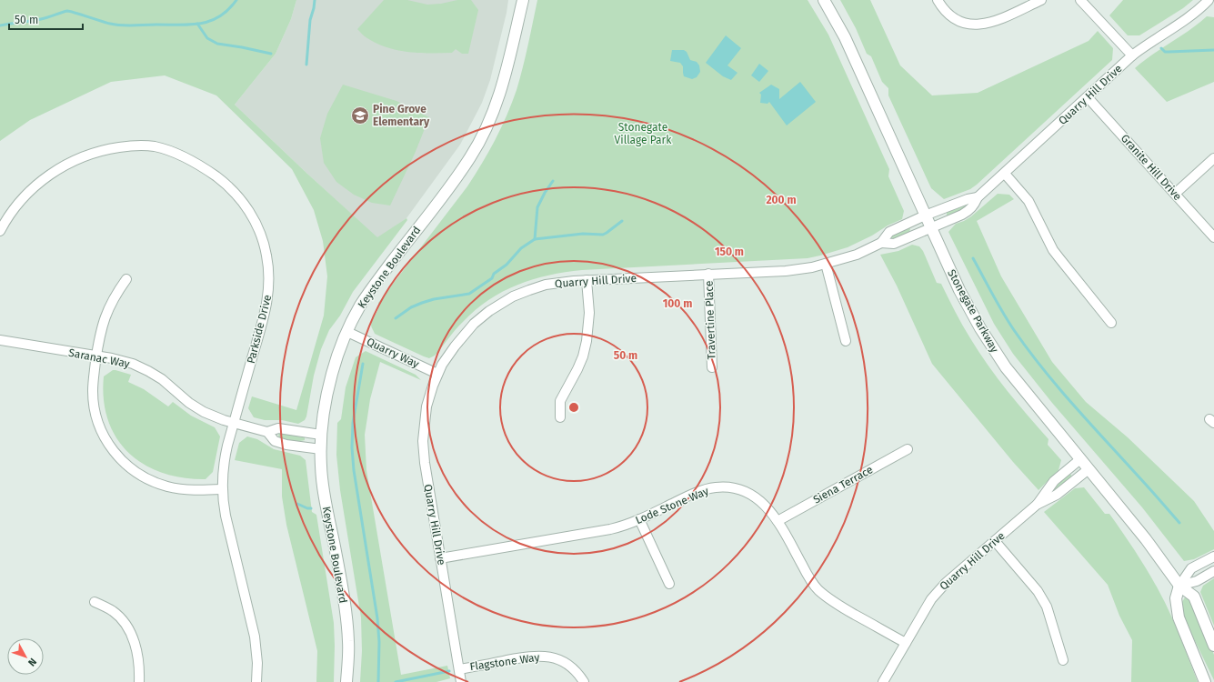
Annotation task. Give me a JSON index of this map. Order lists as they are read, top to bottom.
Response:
{
  "streets": {
    "street": [
      "Quarry Hill Drive",
      "Granite Hill Drive",
      "Keystone Boulevard",
      "Stonegate Parkway",
      "Travertine Place",
      "Parkside Drive",
      "Quarry Way",
      "Saranac Way",
      "Siena Terrace",
      "Lode Stone Way",
      "Flagstone Way"
    ]
  },
  "crossings": [
    ["Quarry Hill Drive", "Granite Hill Drive"],
    ["Quarry Hill Drive", "Stonegate Parkway"],
    ["Quarry Hill Drive", "Travertine Place"],
    ["Quarry Hill Drive", "Quarry Way"],
    ["Quarry Hill Drive", "Lode Stone Way"],
    ["Quarry Hill Drive", "Flagstone Way"],
    ["Keystone Boulevard", "Quarry Way"],
    ["Keystone Boulevard", "Saranac Way"],
    ["Parkside Drive", "Saranac Way"],
    ["Siena Terrace", "Lode Stone Way"]
  ],
  "parks": ["Stonegate Village Park"],
  "places": {
    "school or university": ["Pine Grove Elementary"]
  },
  "scale_bar": "50 m",
  "north": "bottom right",
  "rings": [
    "200 m",
    "150 m",
    "100 m",
    "50 m"
  ]
}
